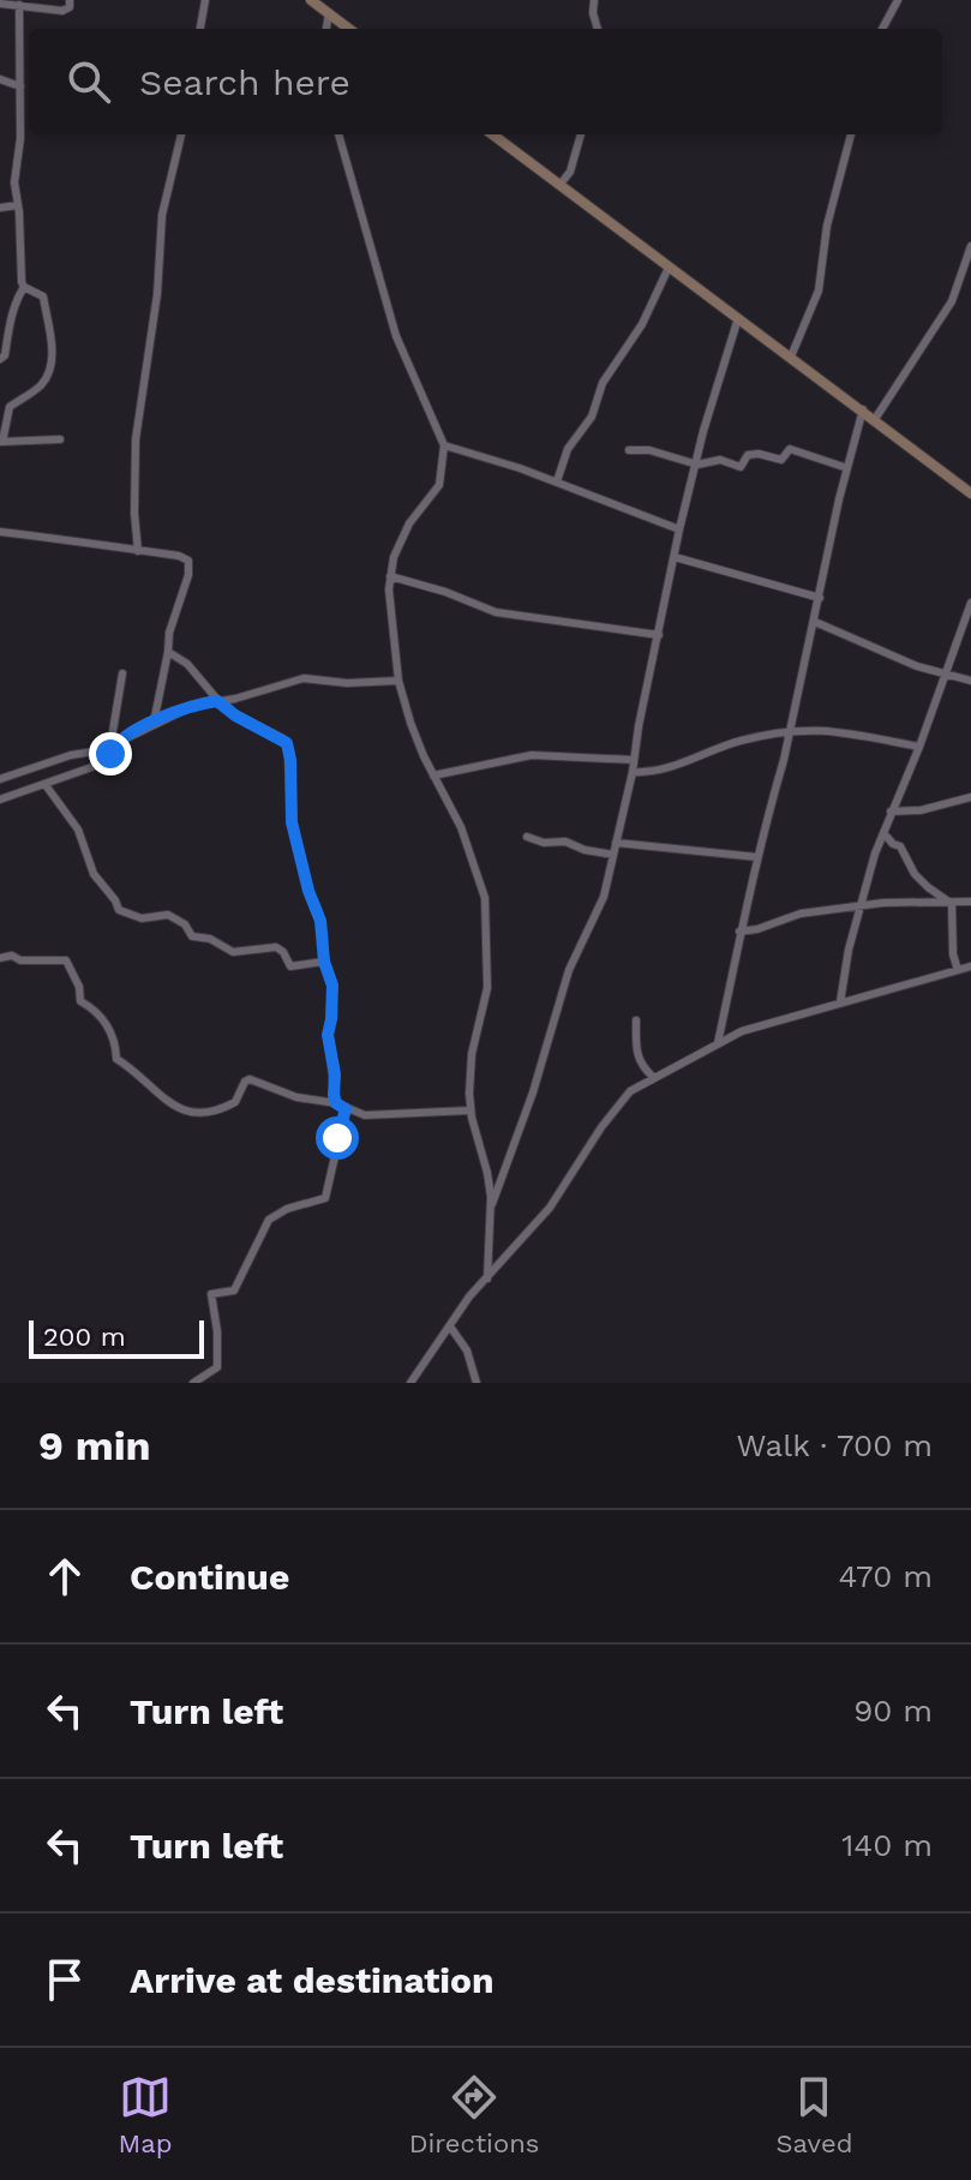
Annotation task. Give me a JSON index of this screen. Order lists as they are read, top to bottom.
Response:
{
  "scale_bar": "200 m",
  "page": {
    "search": "Search here",
    "scale": "200 m",
    "heading": ["9 min", "Walk · 700 m"],
    "list": [
      ["Continue", "470 m"],
      ["Turn left", "90 m"],
      ["Turn left", "140 m"],
      "Arrive at destination"
    ],
    "nav": ["Map", "Directions", "Saved"]
  }
}
